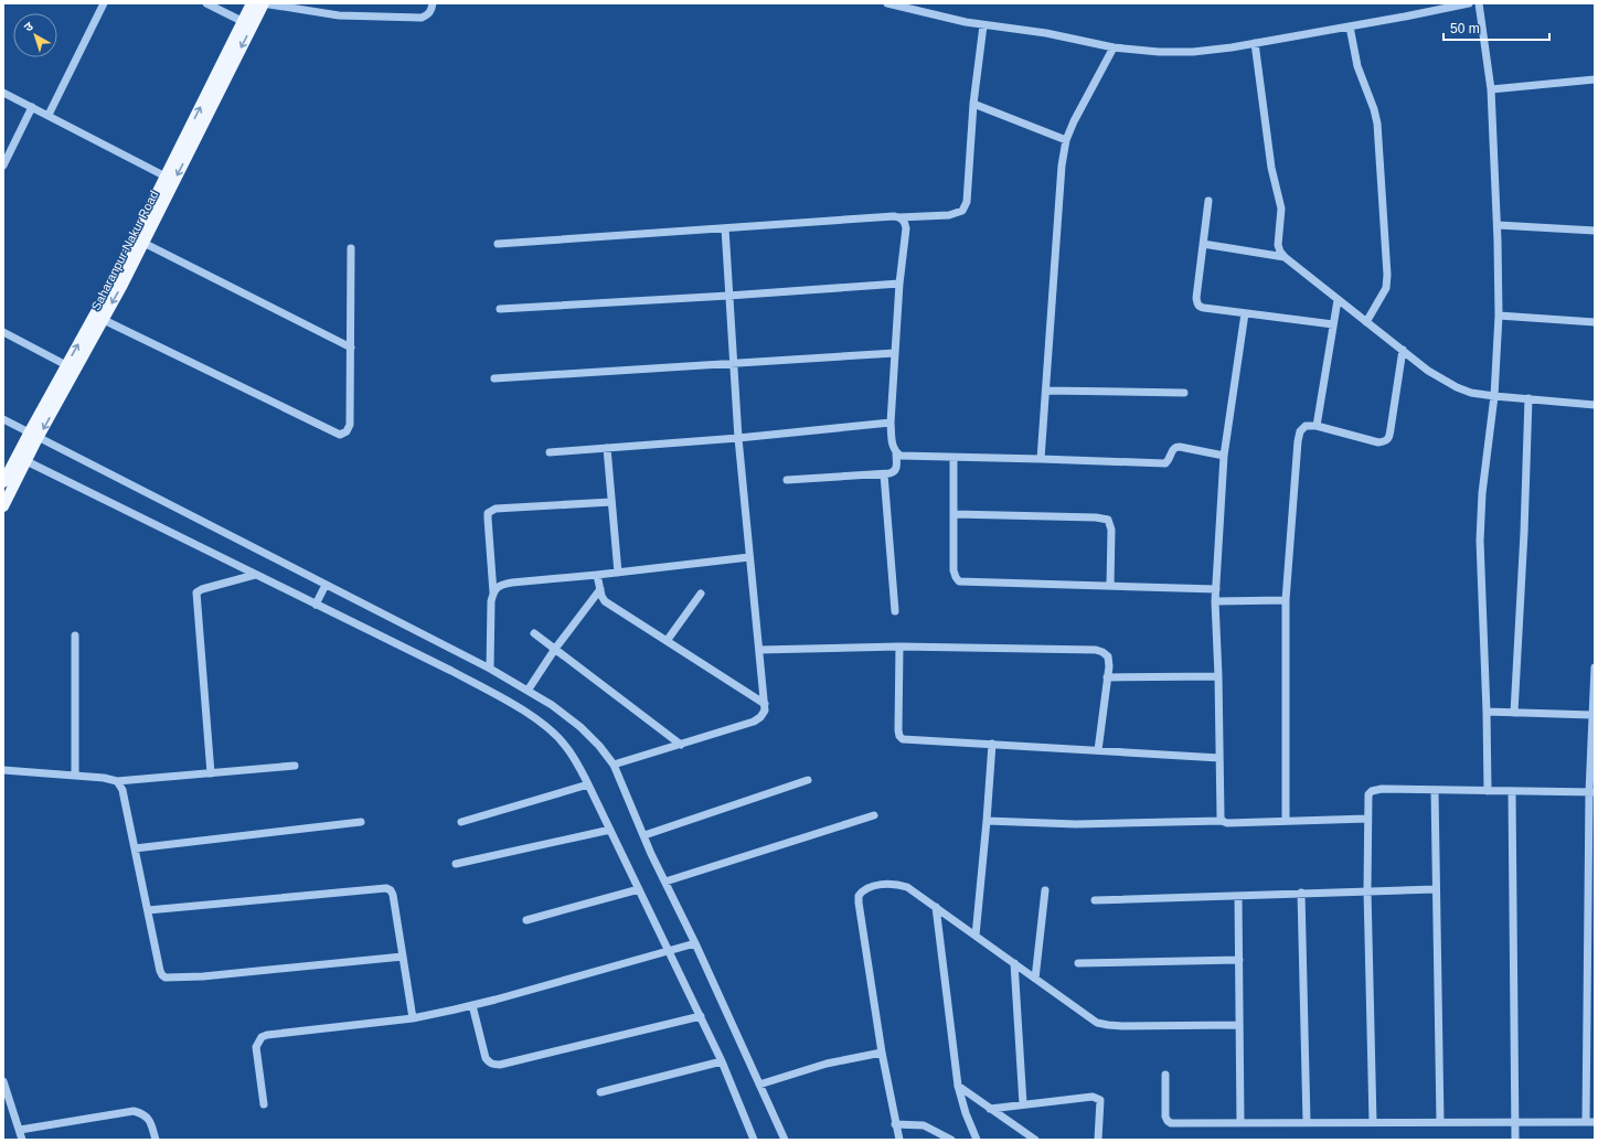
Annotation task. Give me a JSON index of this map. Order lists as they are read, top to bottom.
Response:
{
  "streets": {
    "main road": ["Saharanpur-Nakur Road"]
  },
  "scale_bar": "50 m",
  "north": "top left"
}
